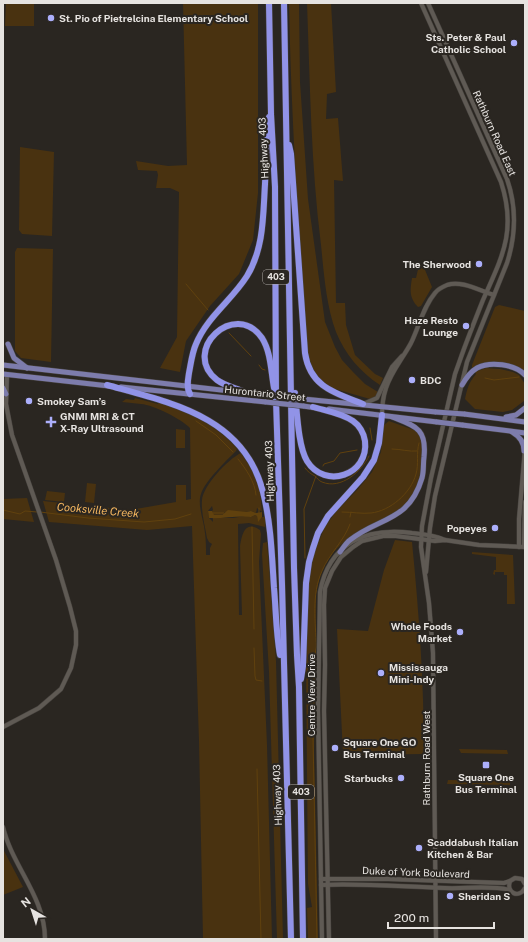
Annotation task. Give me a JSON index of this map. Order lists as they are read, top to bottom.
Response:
{
  "streets": {
    "highway": ["Highway 403", "403"],
    "main road": ["Hurontario Street"],
    "street": [
      "Rathburn Road East",
      "Centre View Drive",
      "Rathburn Road West",
      "Duke of York Boulevard"
    ]
  },
  "crossings": [
    ["Rathburn Road East", "Rathburn Road West"],
    ["Centre View Drive", "Rathburn Road West"],
    ["Centre View Drive", "Duke of York Boulevard"],
    ["Rathburn Road West", "Duke of York Boulevard"]
  ],
  "water": ["Cooksville Creek"],
  "places": {
    "other": [
      "St. Pio of Pietrelcina Elementary School",
      "Sts. Peter & Paul Catholic School",
      "The Sherwood",
      "Haze Resto Lounge",
      "BDC",
      "Smokey Sam’s",
      "Popeyes",
      "Whole Foods Market",
      "Mississauga Mini-Indy",
      "Square One GO Bus Terminal",
      "Starbucks",
      "Scaddabush Italian Kitchen & Bar",
      "Sheridan S"
    ],
    "health": ["GNMI MRI & CT X-Ray Ultrasound"],
    "transit": ["Square One Bus Terminal"]
  },
  "scale_bar": "200 m",
  "north": "top left"
}
